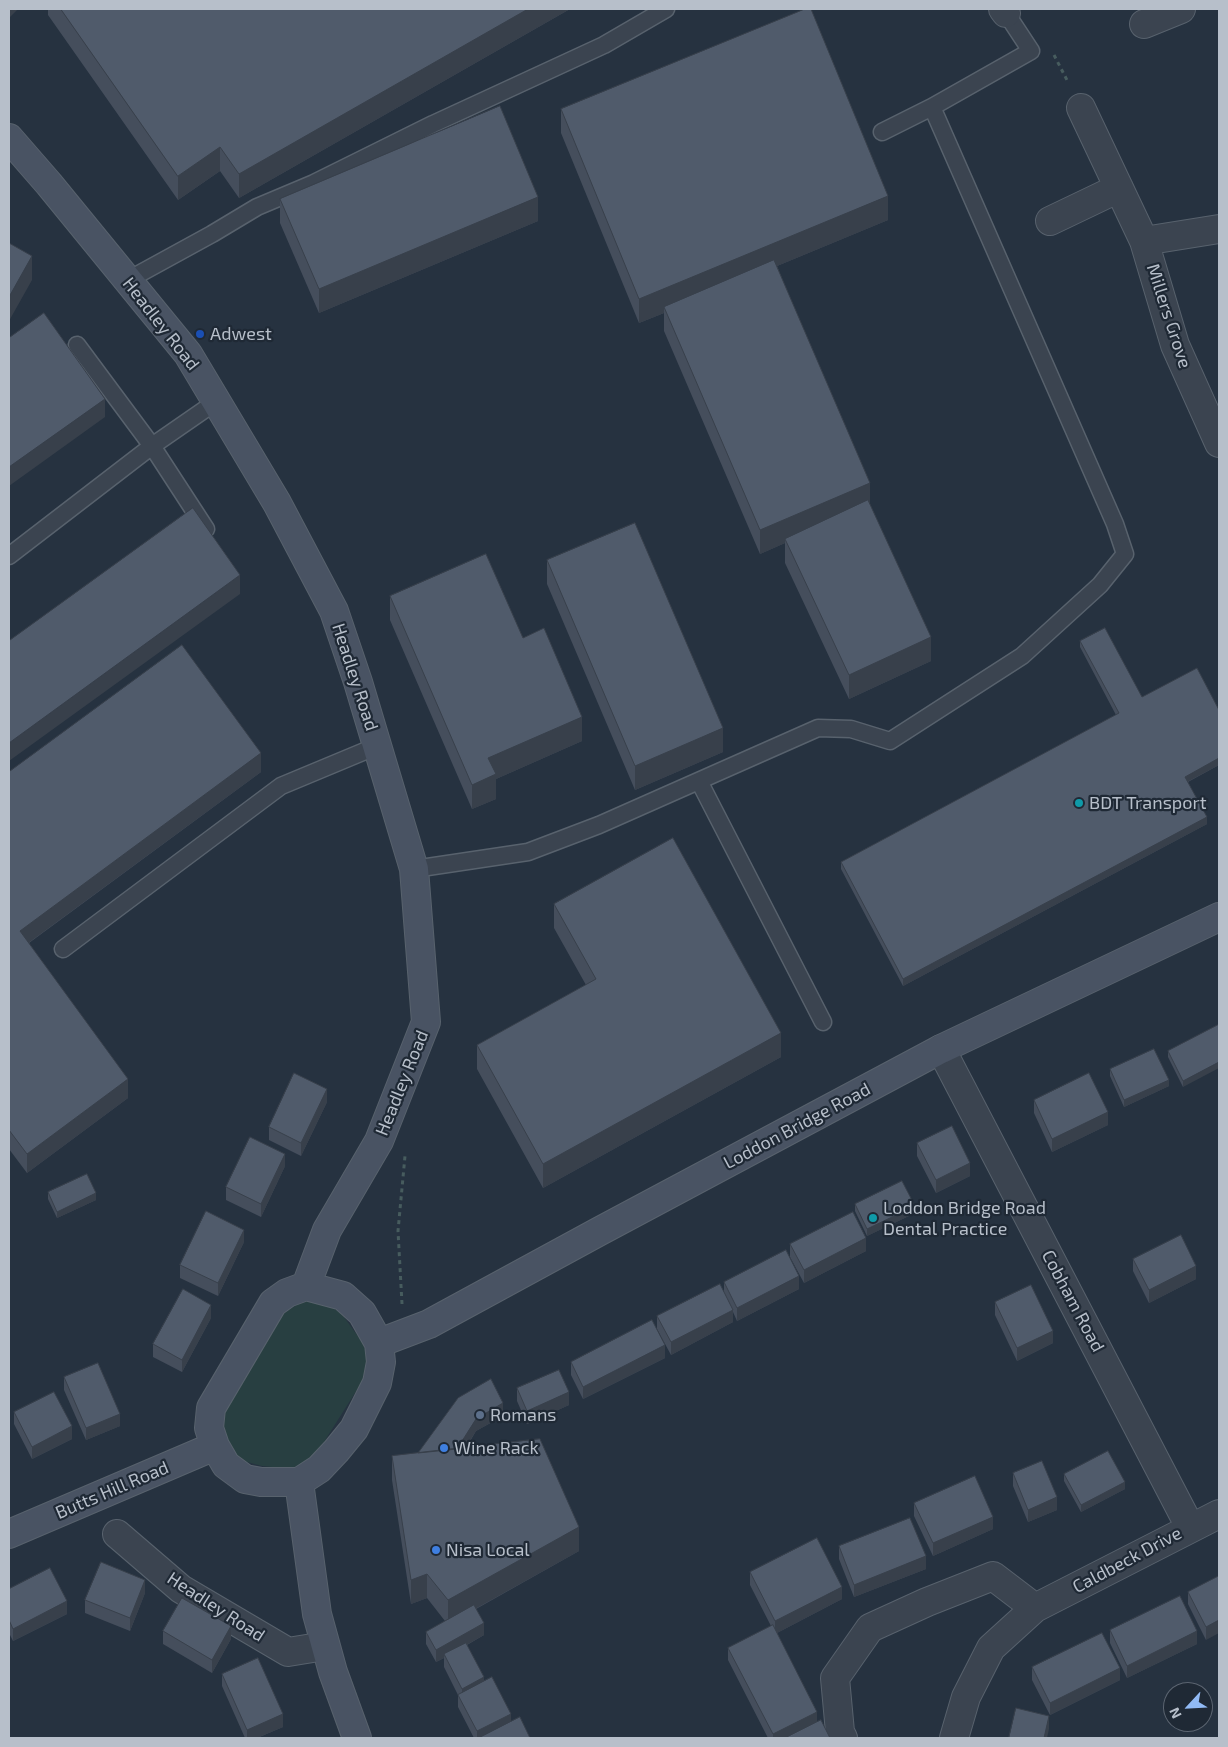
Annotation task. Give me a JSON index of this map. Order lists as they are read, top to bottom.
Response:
{
  "streets": {
    "street": [
      "Millers Grove",
      "Headley Road",
      "Loddon Bridge Road",
      "Cobham Road",
      "Butts Hill Road",
      "Caldbeck Drive"
    ]
  },
  "crossings": [
    ["Loddon Bridge Road", "Cobham Road"],
    ["Cobham Road", "Caldbeck Drive"]
  ],
  "places": [
    "Adwest",
    "BDT Transport",
    "Loddon Bridge Road Dental Practice",
    "Romans",
    "Wine Rack",
    "Nisa Local"
  ],
  "north": "bottom left"
}
